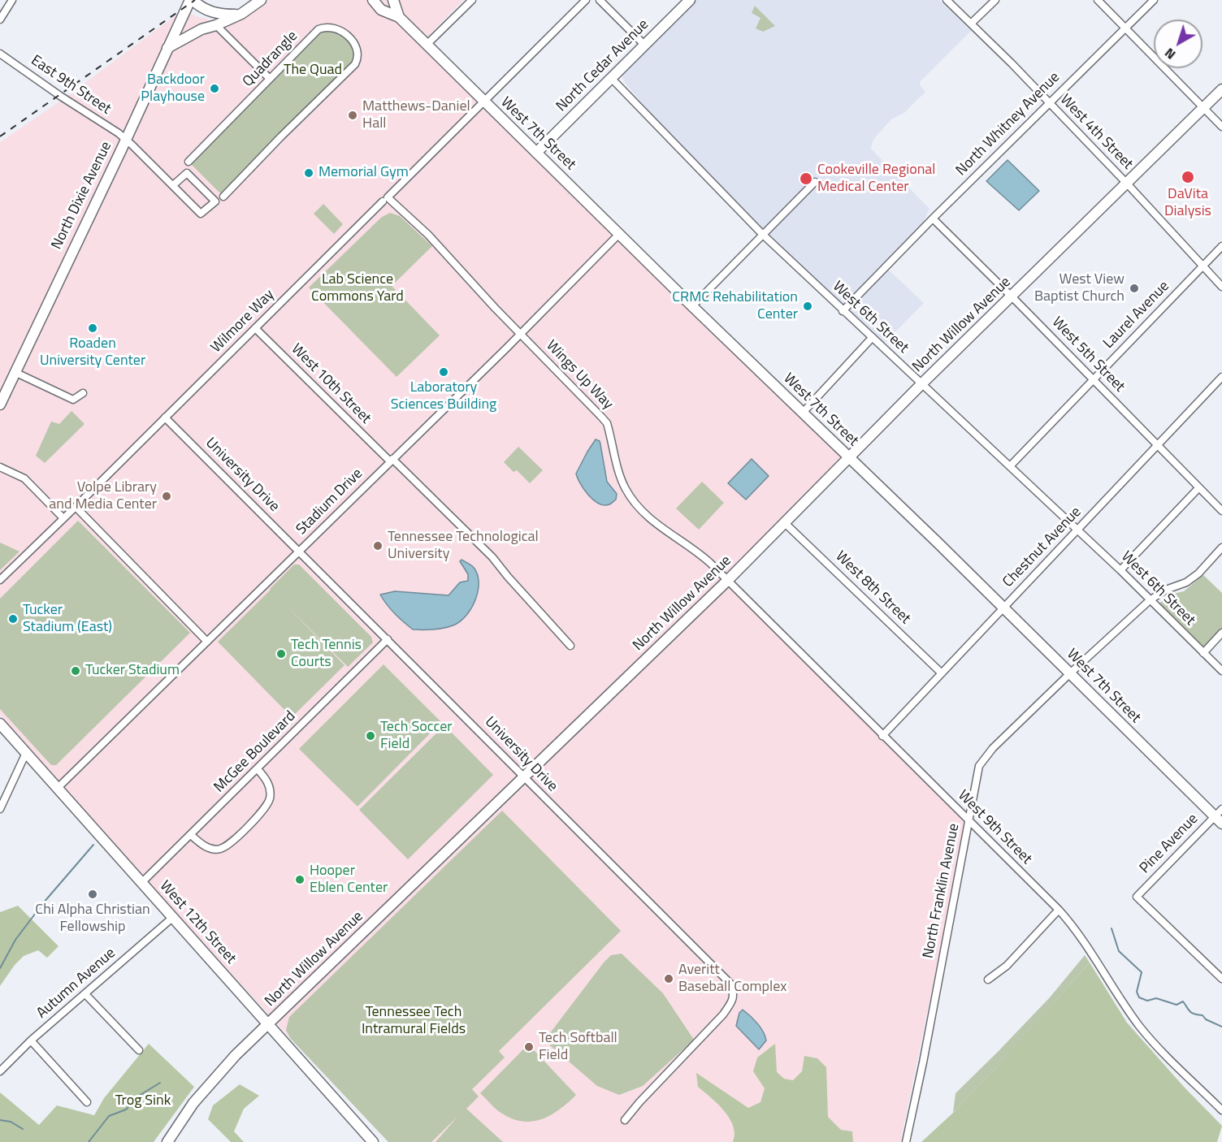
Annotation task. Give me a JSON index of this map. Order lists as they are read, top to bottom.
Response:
{
  "streets": {
    "street": [
      "Quadrangle",
      "North Cedar Avenue",
      "East 9th Street",
      "North Whitney Avenue",
      "West 4th Street",
      "West 7th Street",
      "North Dixie Avenue",
      "Laurel Avenue",
      "West 6th Street",
      "Wilmore Way",
      "North Willow Avenue",
      "West 5th Street",
      "Wings Up Way",
      "West 10th Street",
      "University Drive",
      "Stadium Drive",
      "Chestnut Avenue",
      "West 8th Street",
      "McGee Boulevard",
      "West 9th Street",
      "Pine Avenue",
      "North Franklin Avenue",
      "West 12th Street",
      "Autumn Avenue"
    ]
  },
  "crossings": [
    ["North Cedar Avenue", "West 7th Street"],
    ["North Cedar Avenue", "West 6th Street"],
    ["East 9th Street", "North Dixie Avenue"],
    ["North Whitney Avenue", "West 4th Street"],
    ["North Whitney Avenue", "West 6th Street"],
    ["North Whitney Avenue", "West 5th Street"],
    ["West 4th Street", "Laurel Avenue"],
    ["West 4th Street", "North Willow Avenue"],
    ["West 7th Street", "Wilmore Way"],
    ["West 7th Street", "North Willow Avenue"],
    ["West 7th Street", "Stadium Drive"],
    ["West 7th Street", "Chestnut Avenue"],
    ["West 7th Street", "Pine Avenue"],
    ["West 7th Street", "North Franklin Avenue"],
    ["Laurel Avenue", "West 6th Street"],
    ["Laurel Avenue", "West 5th Street"],
    ["West 6th Street", "North Willow Avenue"],
    ["West 6th Street", "Chestnut Avenue"],
    ["West 6th Street", "North Franklin Avenue"],
    ["Wilmore Way", "Wings Up Way"],
    ["Wilmore Way", "West 10th Street"],
    ["Wilmore Way", "University Drive"],
    ["North Willow Avenue", "West 5th Street"],
    ["North Willow Avenue", "Wings Up Way"],
    ["North Willow Avenue", "University Drive"],
    ["North Willow Avenue", "West 8th Street"],
    ["North Willow Avenue", "West 9th Street"],
    ["North Willow Avenue", "West 12th Street"],
    ["West 5th Street", "Chestnut Avenue"],
    ["Wings Up Way", "Stadium Drive"],
    ["Wings Up Way", "West 9th Street"],
    ["West 10th Street", "Stadium Drive"],
    ["University Drive", "Stadium Drive"],
    ["University Drive", "McGee Boulevard"],
    ["Stadium Drive", "West 12th Street"],
    ["Chestnut Avenue", "West 8th Street"],
    ["Chestnut Avenue", "West 9th Street"],
    ["McGee Boulevard", "West 12th Street"],
    ["West 9th Street", "North Franklin Avenue"],
    ["West 12th Street", "Autumn Avenue"]
  ],
  "parks": [
    "The Quad",
    "Lab Science Commons Yard",
    "Tennessee Tech Intramural Fields",
    "Trog Sink"
  ],
  "places": [
    "Backdoor Playhouse",
    "Matthews-Daniel Hall",
    "Memorial Gym",
    "DaVita Dialysis",
    "Cookeville Regional Medical Center",
    "West View Baptist Church",
    "CRMC Rehabilitation Center",
    "Roaden University Center",
    "Laboratory Sciences Building",
    "Volpe Library and Media Center",
    "Tennessee Technological University",
    "Tucker Stadium (East)",
    "Tech Tennis Courts",
    "Tucker Stadium",
    "Tech Soccer Field",
    "Hooper Eblen Center",
    "Chi Alpha Christian Fellowship",
    "Averitt Baseball Complex",
    "Tech Softball Field"
  ],
  "north": "bottom left"
}
